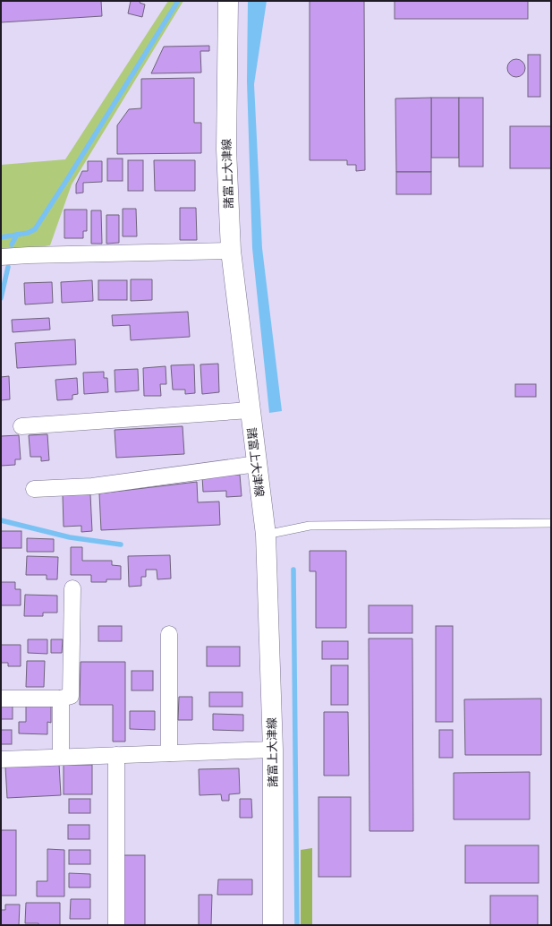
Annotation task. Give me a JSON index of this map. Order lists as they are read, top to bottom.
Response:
{
  "streets": {
    "street": ["諸富上大津線"]
  }
}
